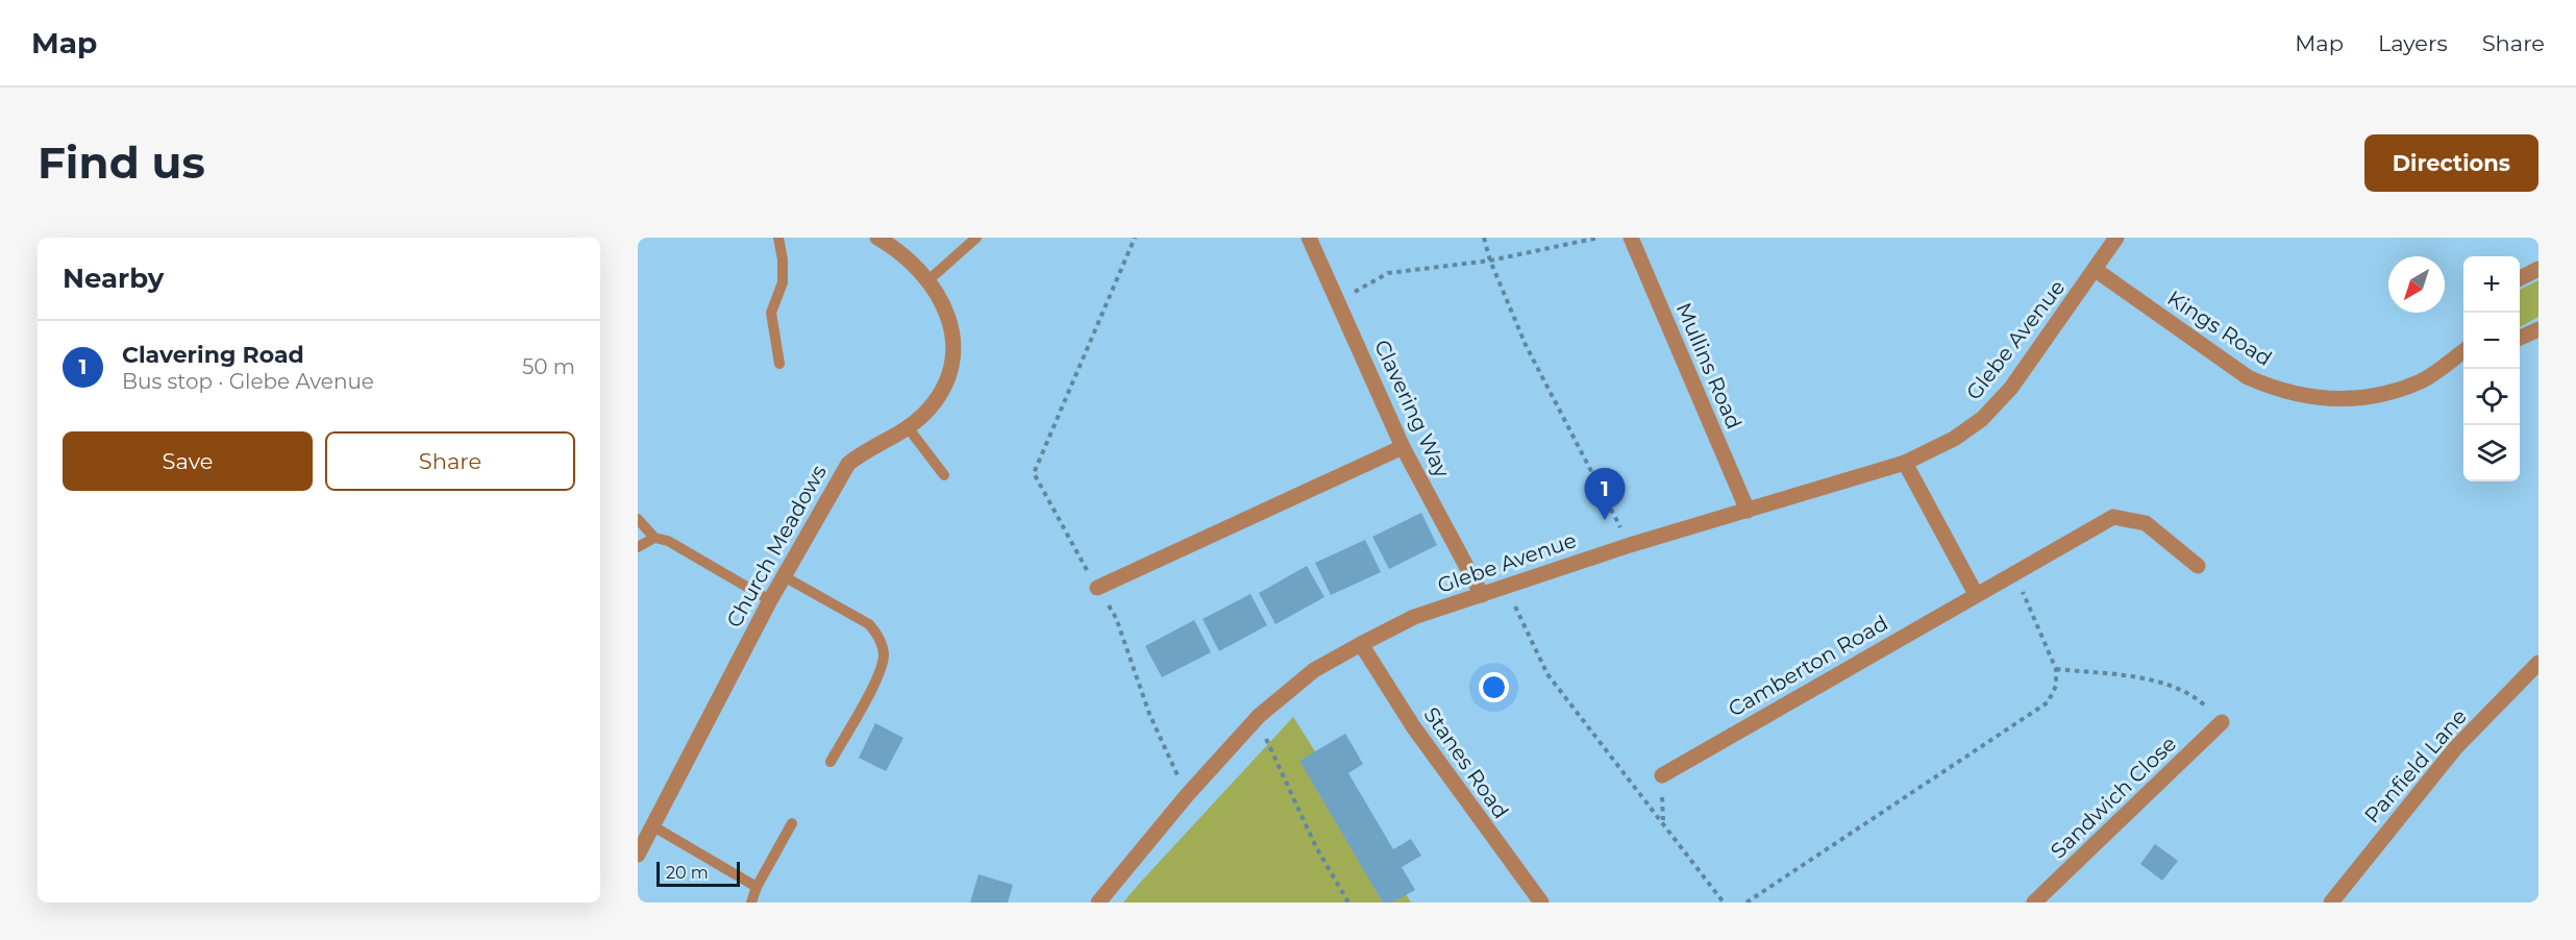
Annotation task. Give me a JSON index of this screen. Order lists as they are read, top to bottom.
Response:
{
  "streets": {
    "street": [
      "Kings Road",
      "Glebe Avenue",
      "Mullins Road",
      "Clavering Way",
      "Church Meadows",
      "Camberton Road",
      "Stanes Road",
      "Panfield Lane",
      "Sandwich Close"
    ]
  },
  "crossings": [
    ["Kings Road", "Glebe Avenue"],
    ["Glebe Avenue", "Mullins Road"],
    ["Glebe Avenue", "Clavering Way"],
    ["Glebe Avenue", "Stanes Road"]
  ],
  "scale_bar": "20 m",
  "north": "bottom left",
  "page": {
    "header": "Map",
    "nav": ["Map", "Layers", "Share"],
    "buttons": [
      "Directions",
      ["Save", "Share"]
    ],
    "title": "Find us",
    "heading": "Nearby",
    "map_buttons": ["+", "−"],
    "list": [
      {
        "mark": "1",
        "name": "Clavering Road",
        "note": "Bus stop · Glebe Avenue",
        "value": "50 m"
      }
    ],
    "pins": "1",
    "scale": "20 m"
  }
}
